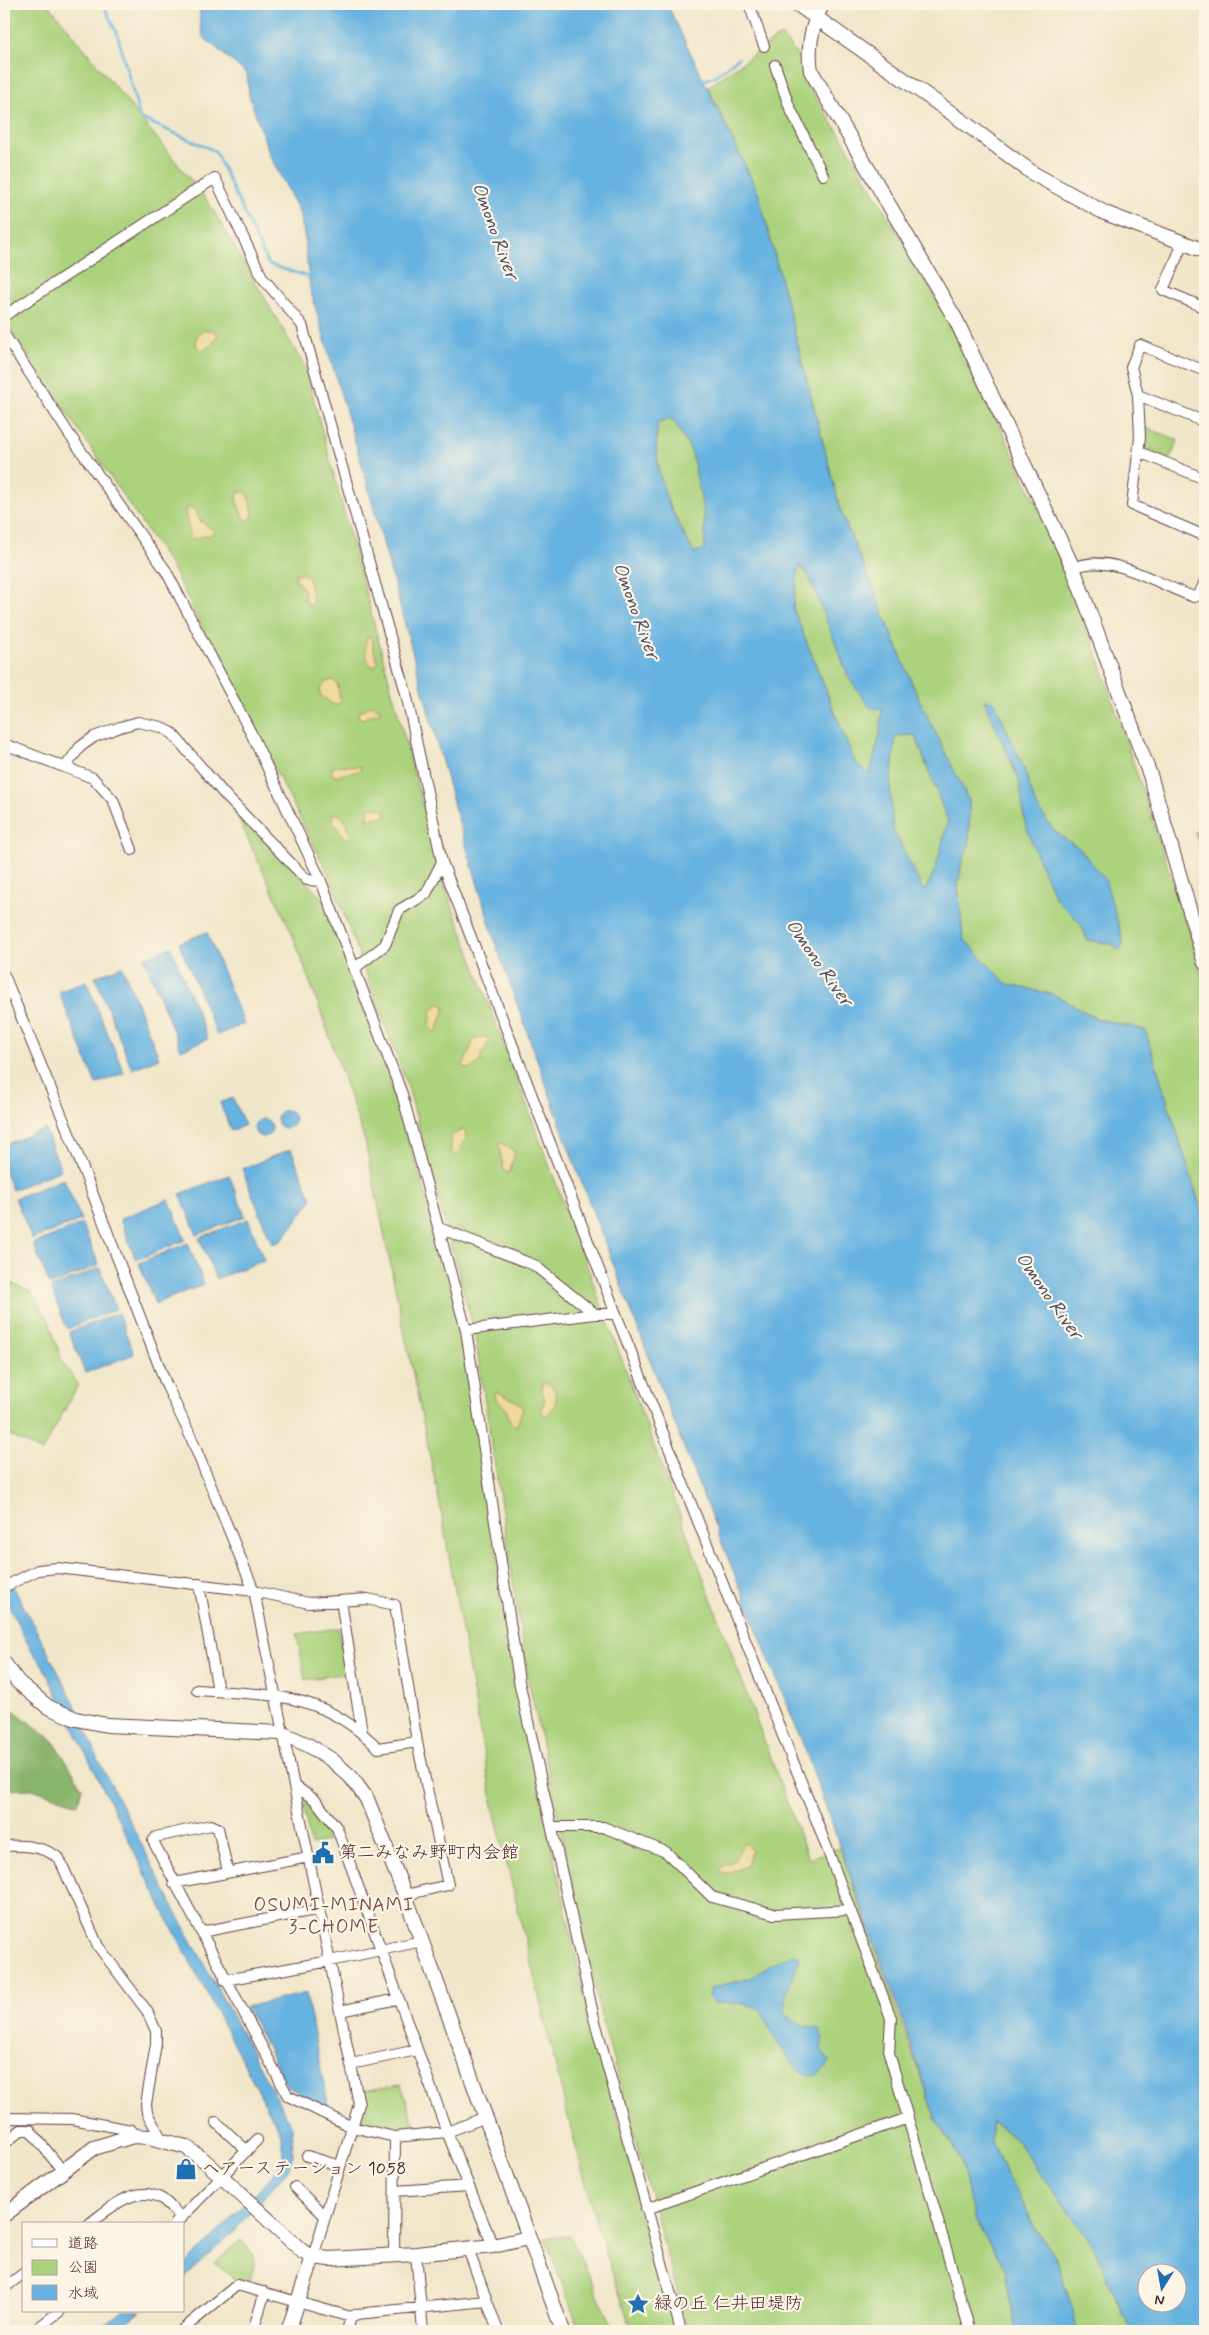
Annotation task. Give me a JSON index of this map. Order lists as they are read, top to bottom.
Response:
{
  "districts": ["OSUMI-MINAMI 3-CHOME"],
  "water": ["Omono River"],
  "places": {
    "public building": ["第二みなみ野町内会館"],
    "shop": ["ヘアーステーション 1058"],
    "place": ["緑の丘 仁井田堤防"]
  },
  "legend": ["道路", "公園", "水域"],
  "north": "bottom"
}
